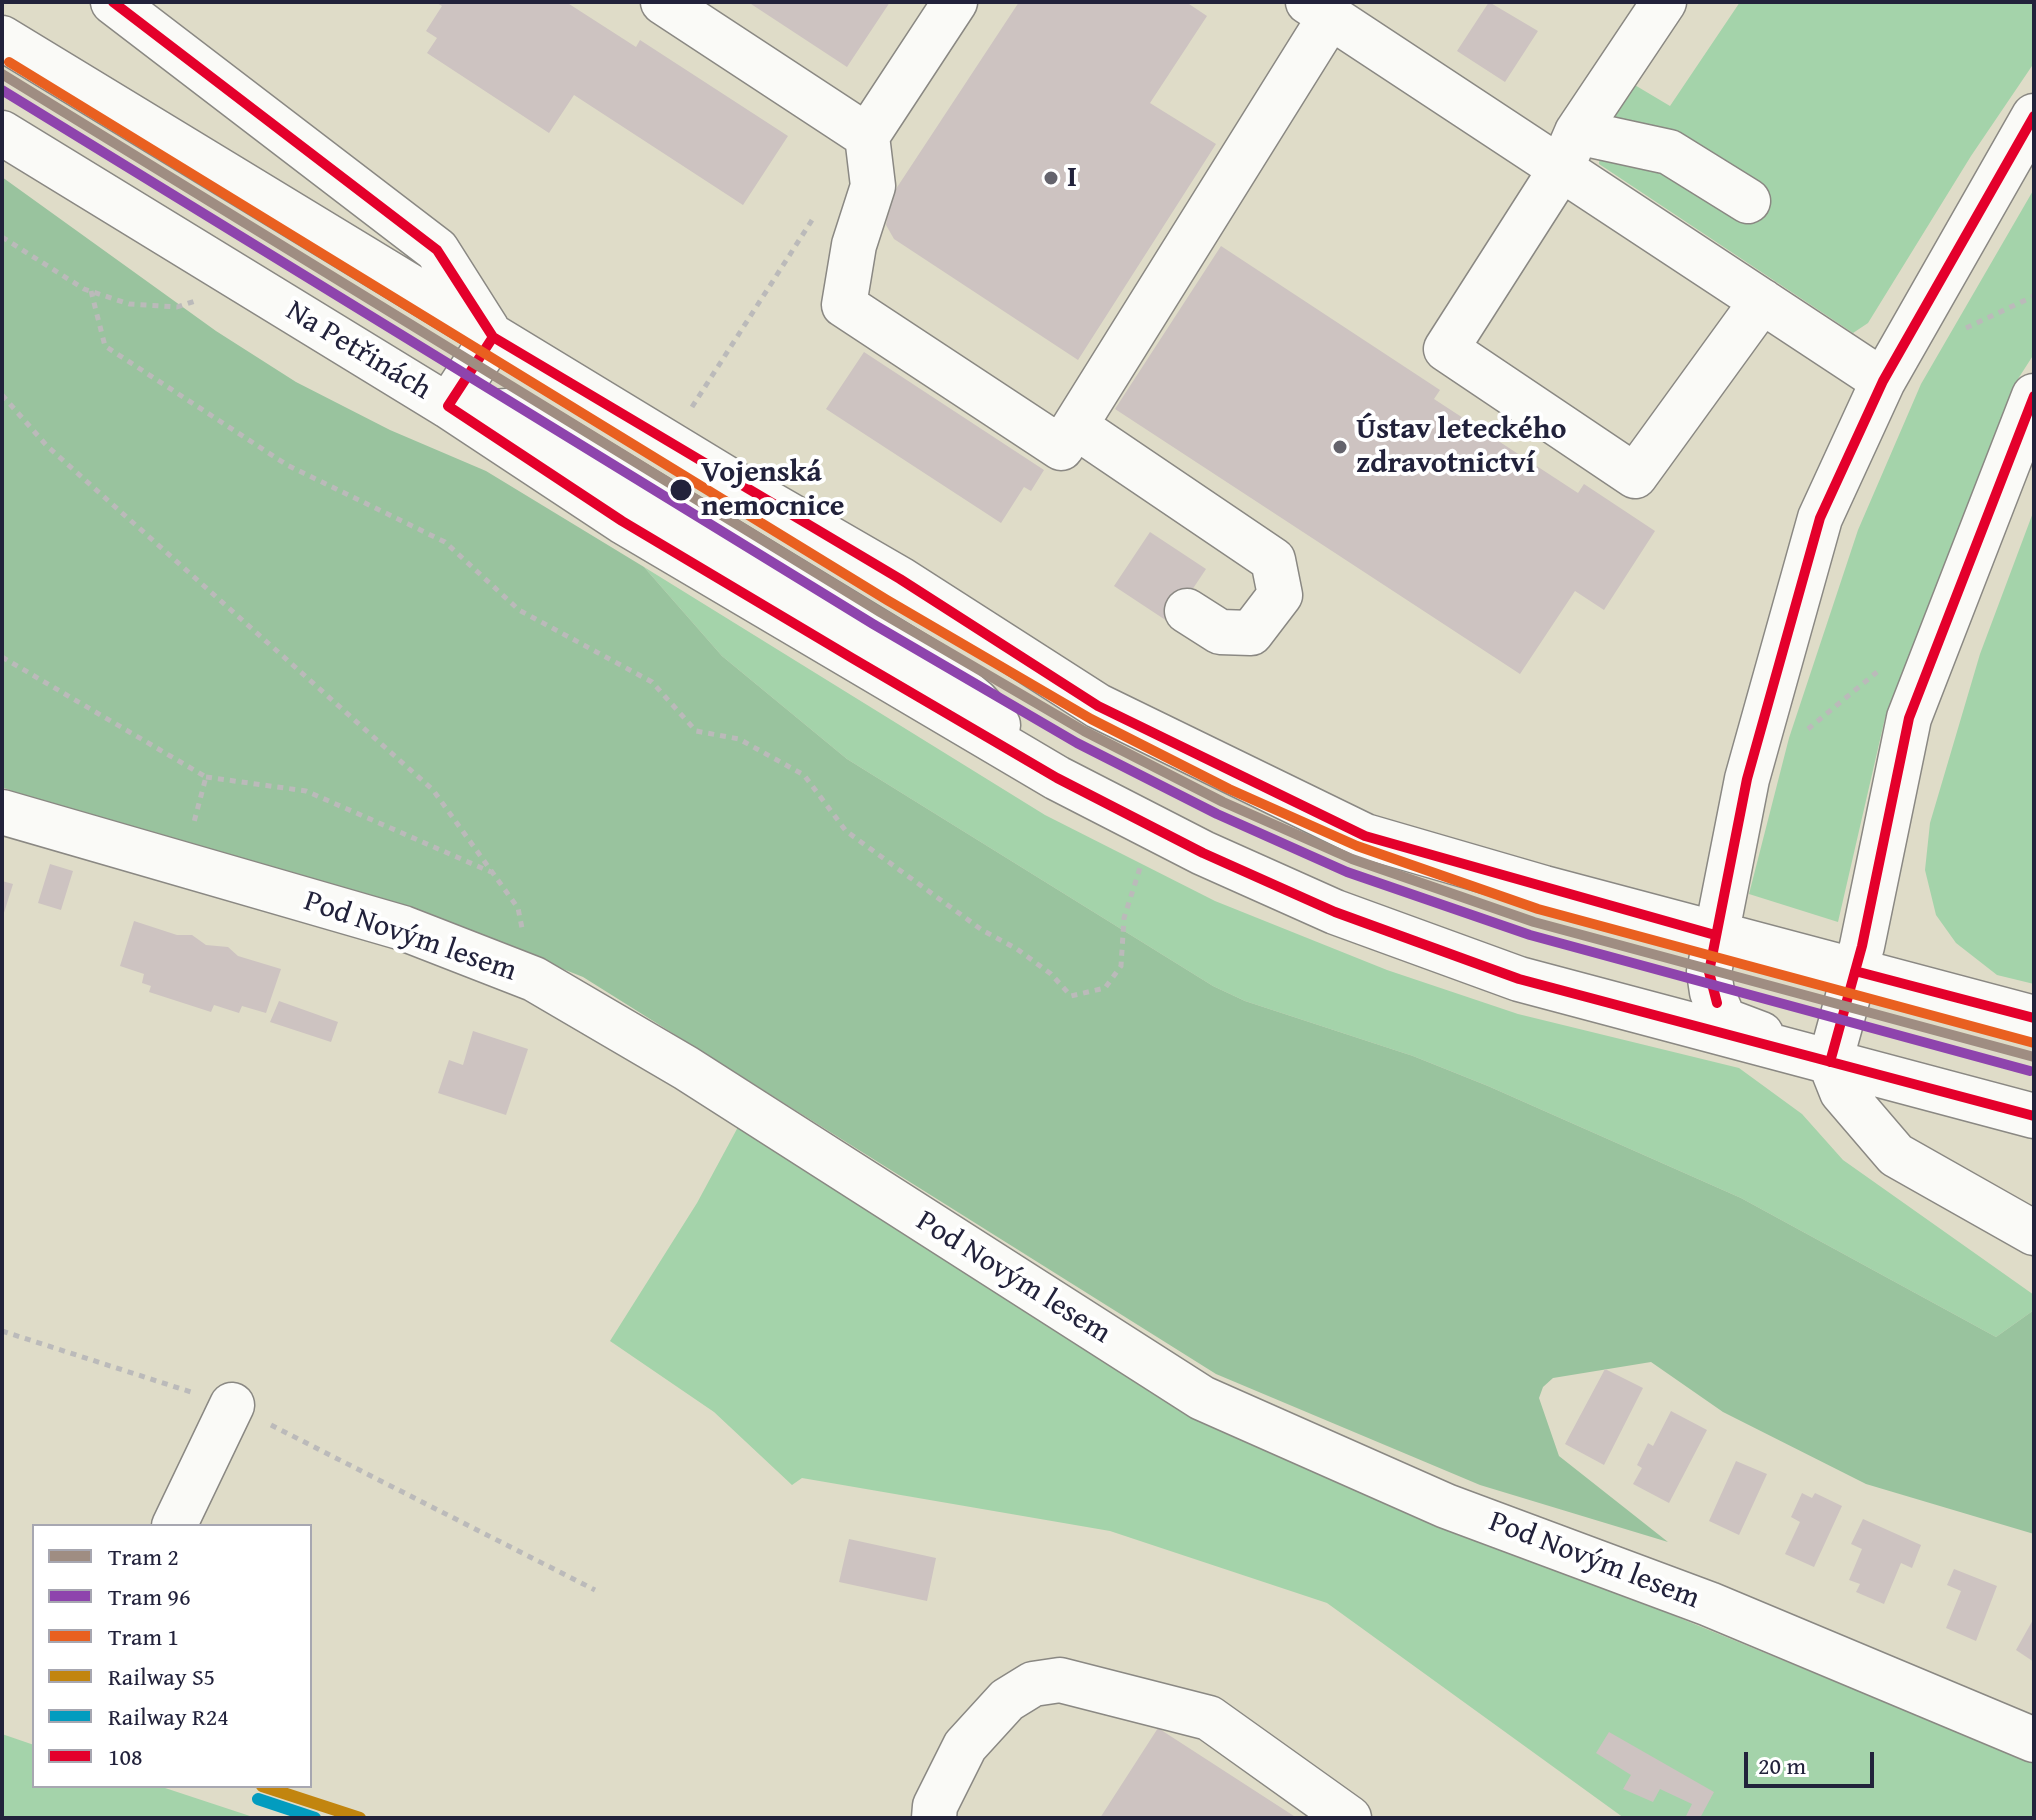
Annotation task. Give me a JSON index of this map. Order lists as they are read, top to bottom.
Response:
{
  "streets": {
    "street": ["Na Petřinách", "Pod Novým lesem"]
  },
  "places": ["I", "Ústav leteckého zdravotnictví", "Vojenská nemocnice"],
  "lines": [
    "transit line 108",
    "tram line 1",
    "tram line 2",
    "tram line 96",
    "rail line S5",
    "rail line R24"
  ],
  "legend": [
    "Tram 2",
    "Tram 96",
    "Tram 1",
    "Railway S5",
    "Railway R24",
    "108"
  ],
  "scale_bar": "20 m"
}
